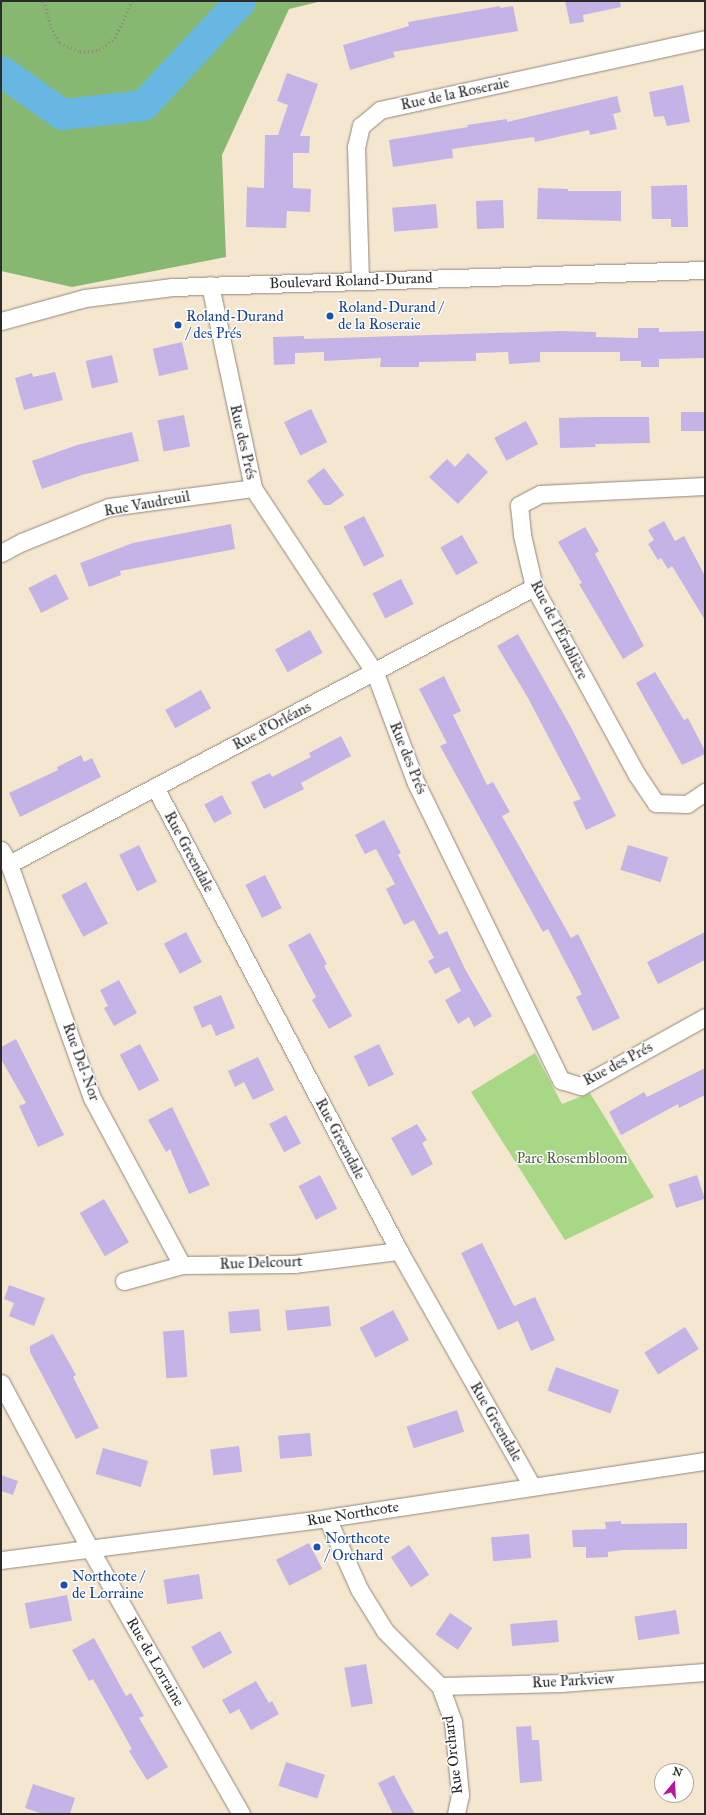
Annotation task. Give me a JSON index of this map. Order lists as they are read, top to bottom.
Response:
{
  "streets": {
    "street": [
      "Rue de la Roseraie",
      "Boulevard Roland-Durand",
      "Rue des Prés",
      "Rue Vaudreuil",
      "Rue de l'Érablière",
      "Rue d'Orléans",
      "Rue Greendale",
      "Rue Del-Nor",
      "Rue Delcourt",
      "Rue Northcote",
      "Rue de Lorraine",
      "Rue Parkview",
      "Rue Orchard"
    ]
  },
  "crossings": [
    ["Rue de la Roseraie", "Boulevard Roland-Durand"],
    ["Boulevard Roland-Durand", "Rue des Prés"],
    ["Rue des Prés", "Rue Vaudreuil"],
    ["Rue des Prés", "Rue d'Orléans"],
    ["Rue de l'Érablière", "Rue d'Orléans"],
    ["Rue d'Orléans", "Rue Greendale"],
    ["Rue d'Orléans", "Rue Del-Nor"],
    ["Rue Greendale", "Rue Delcourt"],
    ["Rue Greendale", "Rue Northcote"],
    ["Rue Del-Nor", "Rue Delcourt"],
    ["Rue Northcote", "Rue de Lorraine"],
    ["Rue Northcote", "Rue Orchard"],
    ["Rue Parkview", "Rue Orchard"]
  ],
  "parks": ["Parc Rosembloom"],
  "places": [
    "Roland-Durand / de la Roseraie",
    "Roland-Durand / des Prés",
    "Northcote / Orchard",
    "Northcote / de Lorraine"
  ],
  "north": "top"
}
